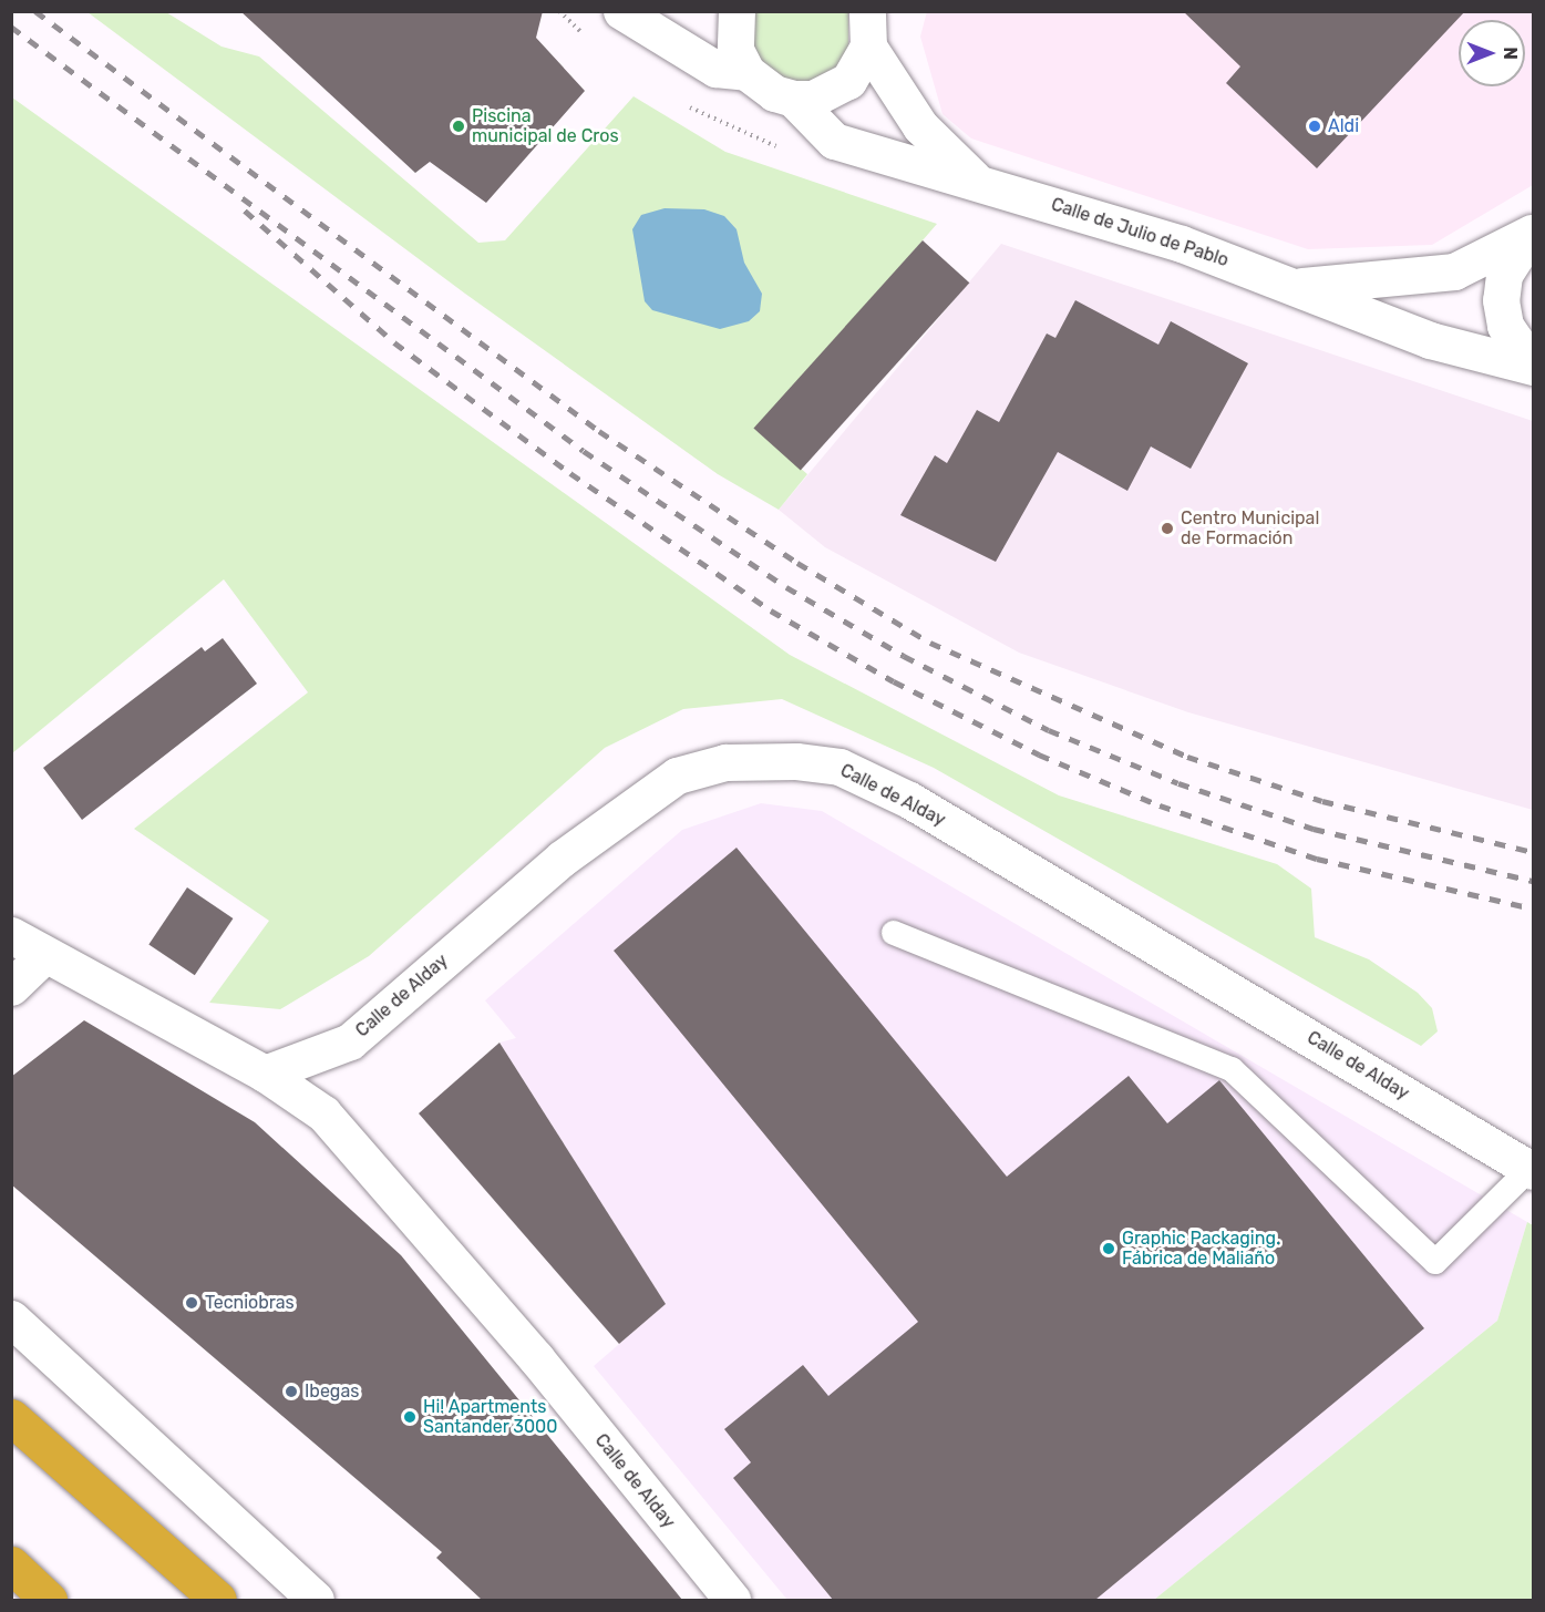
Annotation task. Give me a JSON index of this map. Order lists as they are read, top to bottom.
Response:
{
  "streets": {
    "street": ["Calle de Julio de Pablo", "Calle de Alday"]
  },
  "places": [
    "Piscina municipal de Cros",
    "Aldi",
    "Centro Municipal de Formación",
    "Graphic Packaging. Fábrica de Maliaño",
    "Tecniobras",
    "Ibegas",
    "Hi! Apartments Santander 3000"
  ],
  "north": "right"
}
